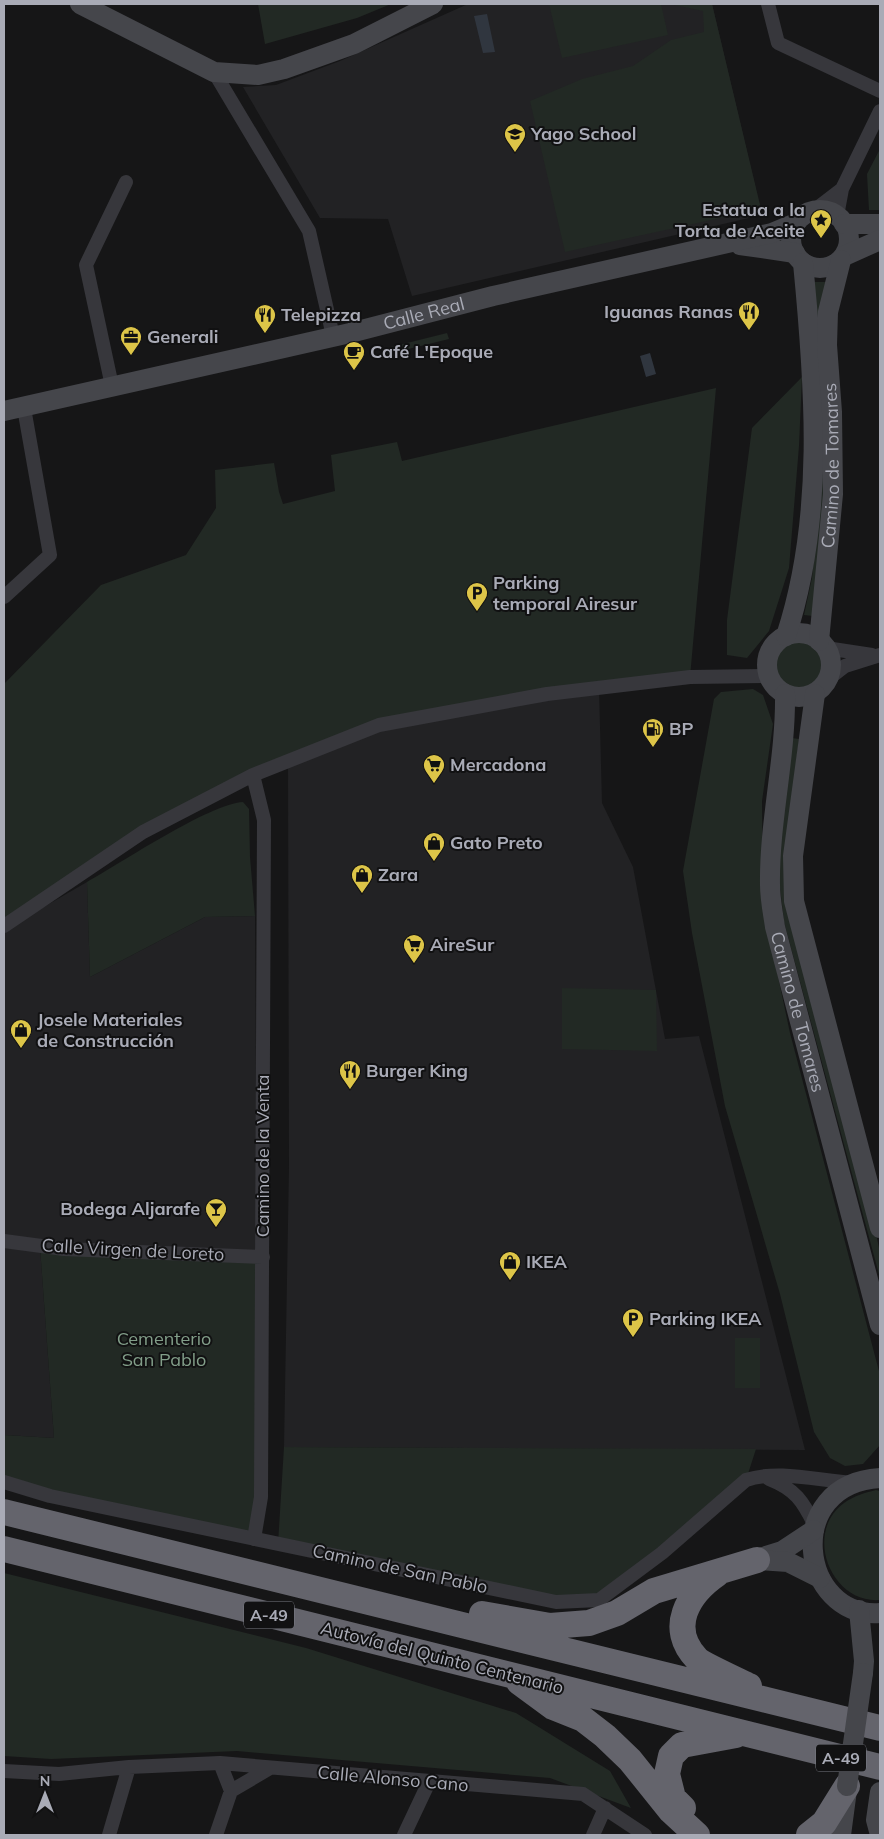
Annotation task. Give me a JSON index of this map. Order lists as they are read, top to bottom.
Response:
{
  "streets": {
    "highway": ["A-49", "Autovía del Quinto Centenario"],
    "street": [
      "Calle Real",
      "Camino de Tomares",
      "Camino de la Venta",
      "Calle Virgen de Loreto",
      "Camino de San Pablo",
      "Calle Alonso Cano"
    ]
  },
  "crossings": [
    ["Calle Real", "Camino de Tomares"],
    ["Camino de la Venta", "Calle Virgen de Loreto"],
    ["Camino de la Venta", "Camino de San Pablo"]
  ],
  "parks": ["Cementerio San Pablo"],
  "places": {
    "school or university": ["Yago School"],
    "place": ["Estatua a la Torta de Aceite"],
    "restaurant": ["Iguanas Ranas", "Telepizza", "Burger King"],
    "office": ["Generali"],
    "cafe": ["Café L'Epoque"],
    "parking": ["Parking temporal Airesur", "Parking IKEA"],
    "fuel station": ["BP"],
    "supermarket": ["Mercadona", "AireSur"],
    "shop": [
      "Gato Preto",
      "Zara",
      "Josele Materiales de Construcción",
      "IKEA"
    ],
    "bar": ["Bodega Aljarafe"]
  },
  "north": "top"
}
